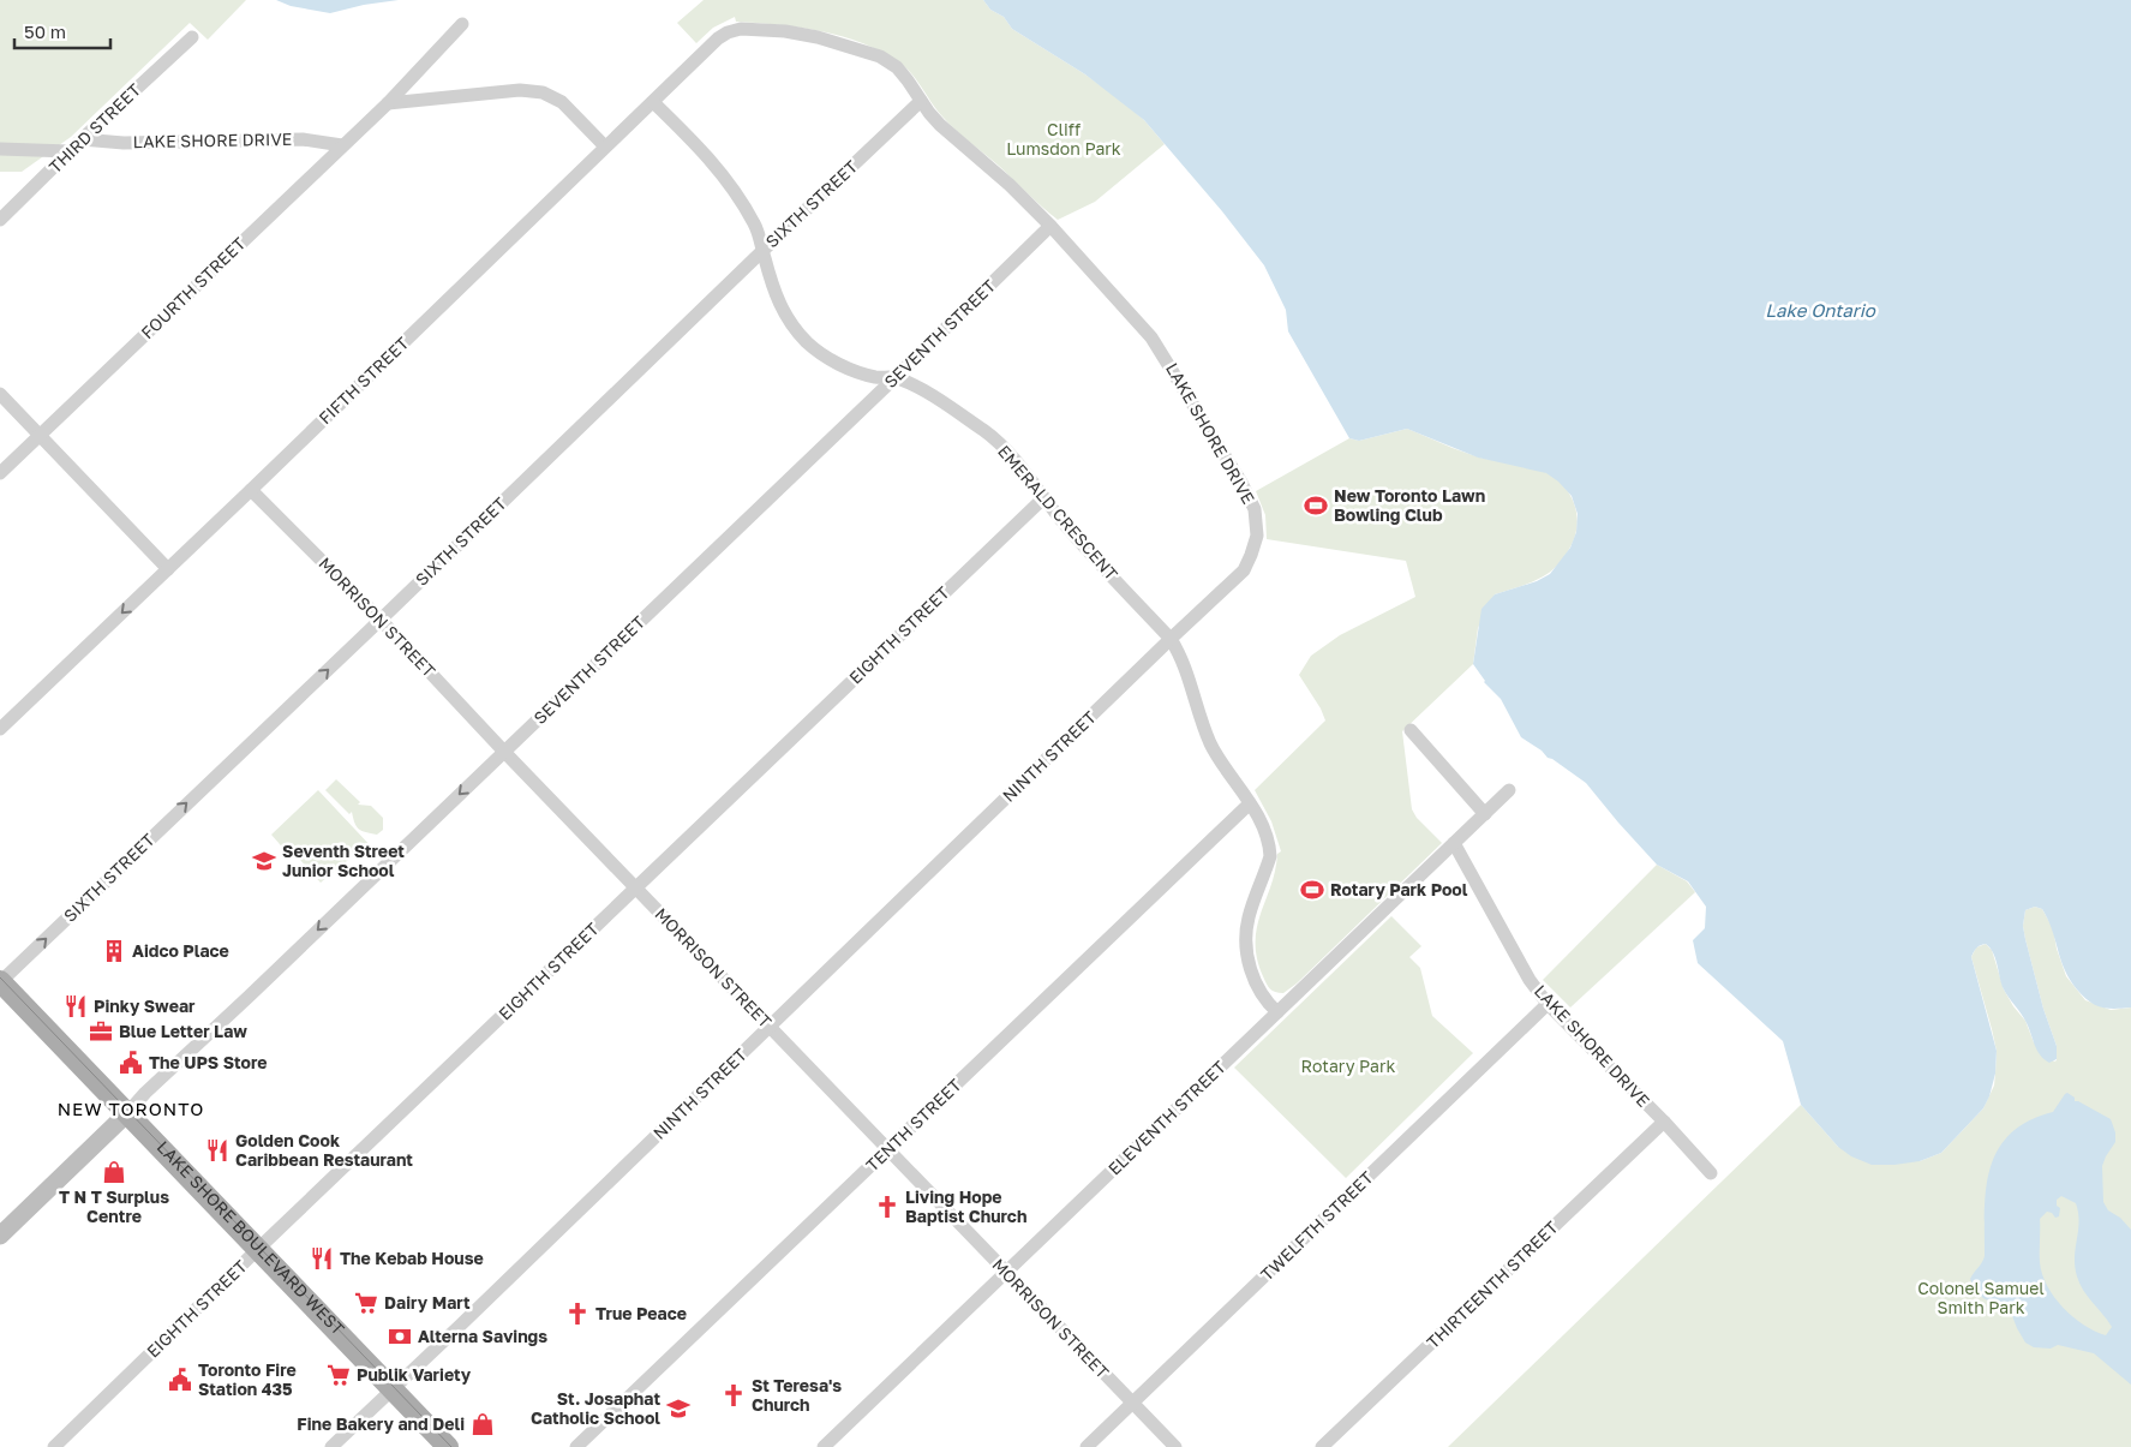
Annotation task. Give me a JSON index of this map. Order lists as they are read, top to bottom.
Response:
{
  "streets": {
    "main road": ["LAKE SHORE BOULEVARD WEST"],
    "street": [
      "THIRD STREET",
      "LAKE SHORE DRIVE",
      "SIXTH STREET",
      "FOURTH STREET",
      "SEVENTH STREET",
      "FIFTH STREET",
      "EMERALD CRESCENT",
      "MORRISON STREET",
      "EIGHTH STREET",
      "NINTH STREET",
      "ELEVENTH STREET",
      "TENTH STREET",
      "TWELFTH STREET",
      "THIRTEENTH STREET"
    ]
  },
  "crossings": [
    ["THIRD STREET", "LAKE SHORE DRIVE"],
    ["LAKE SHORE DRIVE", "SIXTH STREET"],
    ["LAKE SHORE DRIVE", "FOURTH STREET"],
    ["LAKE SHORE DRIVE", "SEVENTH STREET"],
    ["LAKE SHORE DRIVE", "FIFTH STREET"],
    ["LAKE SHORE DRIVE", "EMERALD CRESCENT"],
    ["LAKE SHORE DRIVE", "NINTH STREET"],
    ["LAKE SHORE DRIVE", "ELEVENTH STREET"],
    ["LAKE SHORE DRIVE", "TWELFTH STREET"],
    ["LAKE SHORE DRIVE", "THIRTEENTH STREET"],
    ["SIXTH STREET", "EMERALD CRESCENT"],
    ["SIXTH STREET", "MORRISON STREET"],
    ["SIXTH STREET", "LAKE SHORE BOULEVARD WEST"],
    ["SEVENTH STREET", "EMERALD CRESCENT"],
    ["SEVENTH STREET", "MORRISON STREET"],
    ["SEVENTH STREET", "LAKE SHORE BOULEVARD WEST"],
    ["FIFTH STREET", "EMERALD CRESCENT"],
    ["FIFTH STREET", "MORRISON STREET"],
    ["EMERALD CRESCENT", "EIGHTH STREET"],
    ["EMERALD CRESCENT", "NINTH STREET"],
    ["MORRISON STREET", "EIGHTH STREET"],
    ["MORRISON STREET", "NINTH STREET"],
    ["MORRISON STREET", "ELEVENTH STREET"],
    ["MORRISON STREET", "TENTH STREET"],
    ["MORRISON STREET", "TWELFTH STREET"],
    ["EIGHTH STREET", "LAKE SHORE BOULEVARD WEST"],
    ["NINTH STREET", "LAKE SHORE BOULEVARD WEST"]
  ],
  "one_way": ["SIXTH STREET", "SEVENTH STREET"],
  "districts": ["NEW TORONTO"],
  "water": ["Lake Ontario"],
  "parks": ["Cliff Lumsdon Park", "Rotary Park", "Colonel Samuel Smith Park"],
  "places": {
    "sports": ["New Toronto Lawn Bowling Club", "Rotary Park Pool"],
    "school or university": ["Seventh Street Junior School", "St. Josaphat Catholic School"],
    "building": ["Aidco Place"],
    "restaurant": ["Pinky Swear", "Golden Cook Caribbean Restaurant", "The Kebab House"],
    "office": ["Blue Letter Law"],
    "public building": ["The UPS Store", "Toronto Fire Station 435"],
    "shop": ["T N T Surplus Centre", "Fine Bakery and Deli"],
    "church": ["Living Hope Baptist Church", "True Peace", "St Teresa's Church"],
    "supermarket": ["Dairy Mart", "Publik Variety"],
    "bank": ["Alterna Savings"]
  },
  "scale_bar": "50 m"
}
